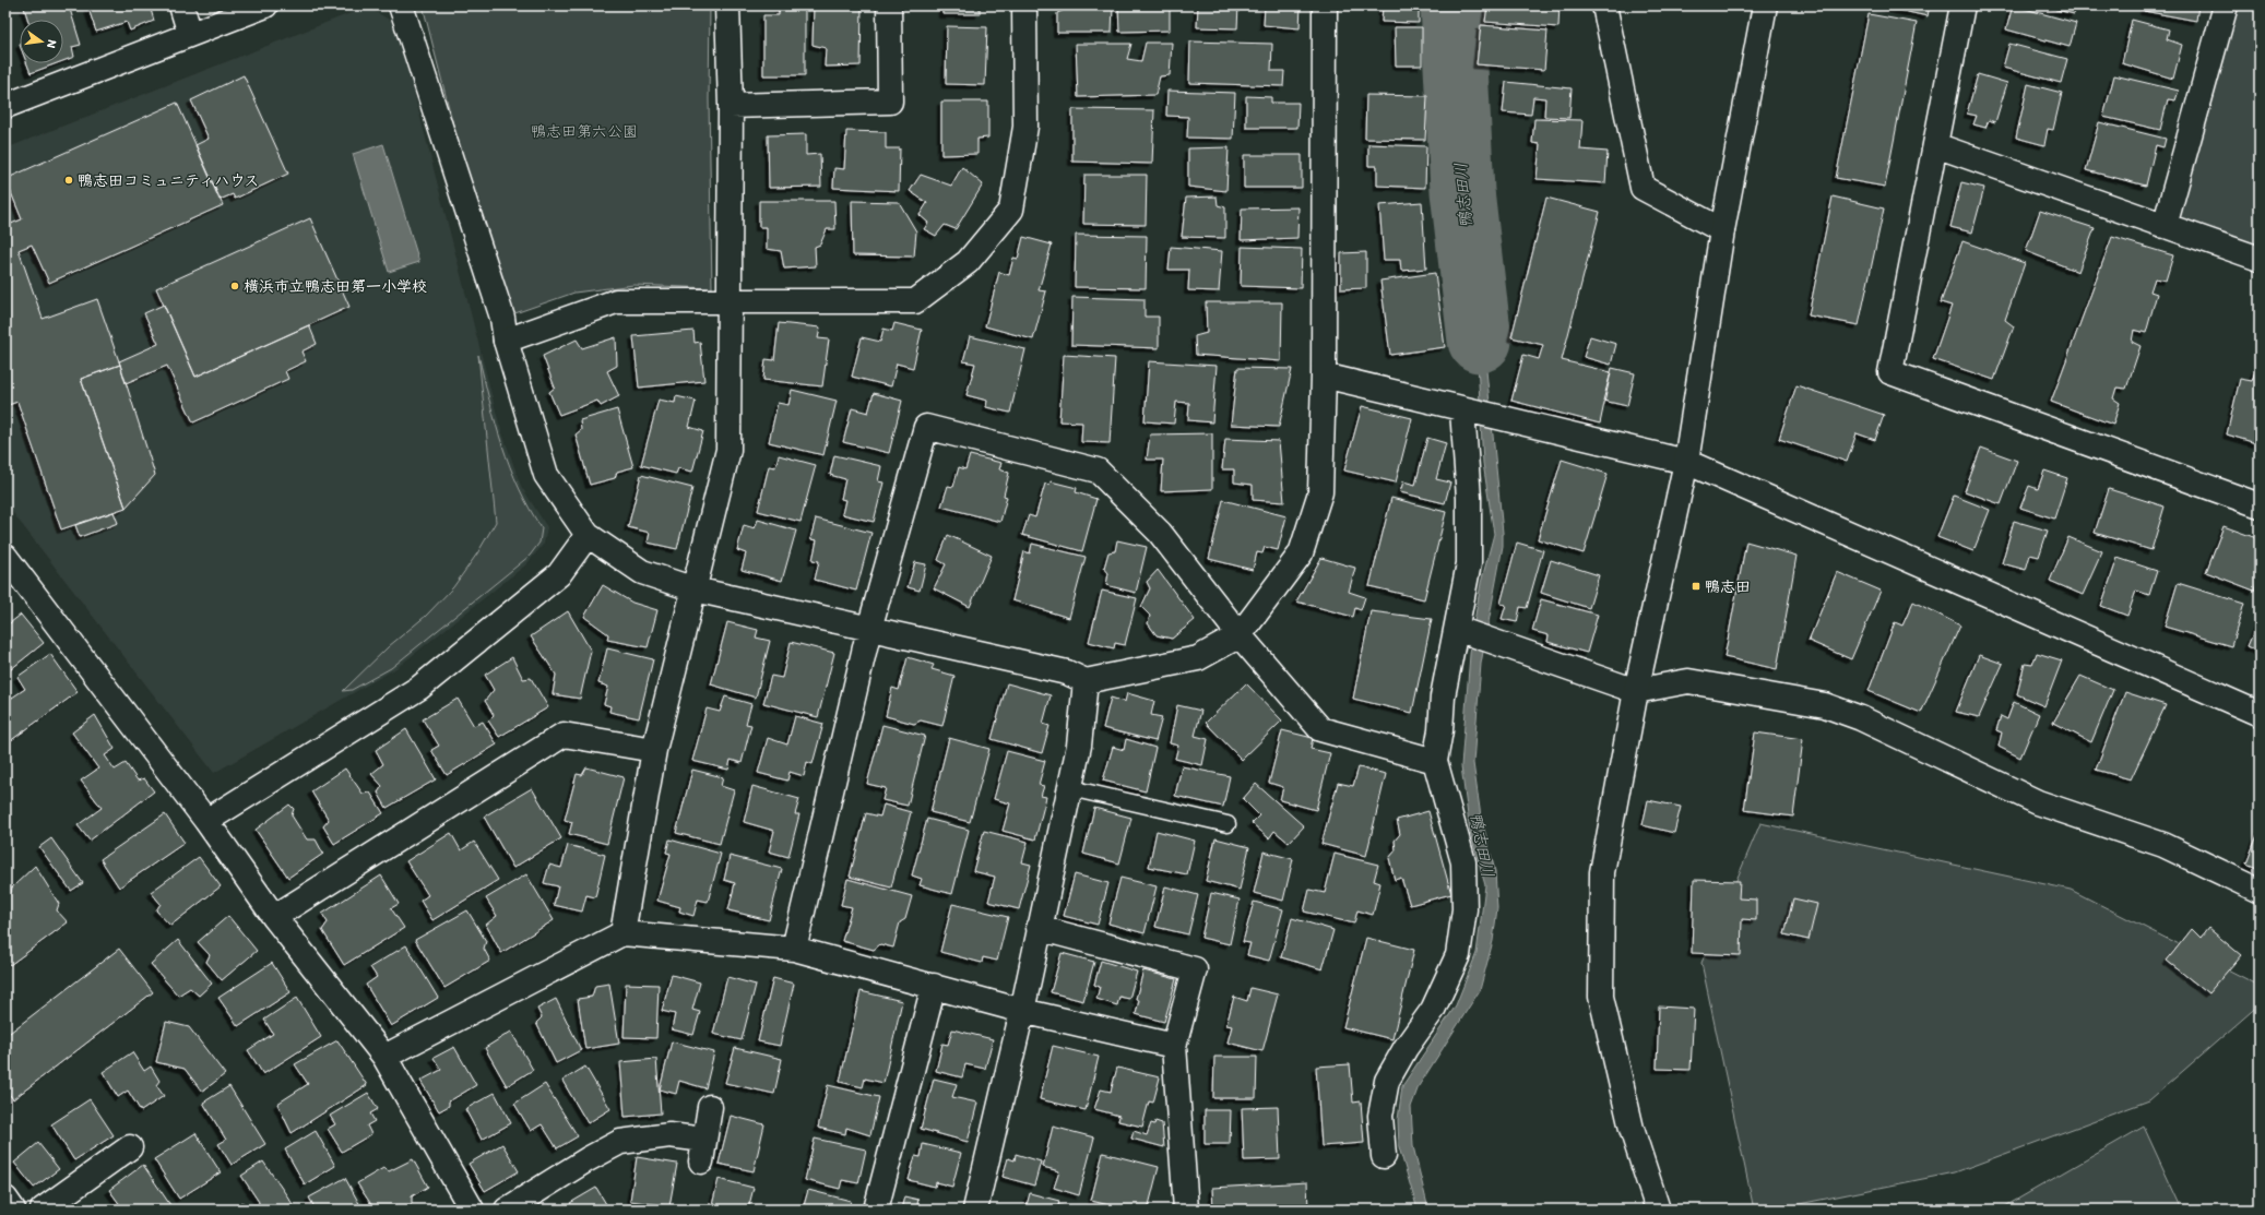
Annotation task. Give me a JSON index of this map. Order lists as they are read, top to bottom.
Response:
{
  "water": ["鴨志田川"],
  "parks": ["鴨志田第六公園"],
  "places": {
    "other": ["鴨志田コミュニティハウス", "横浜市立鴨志田第一小学校"],
    "transit": ["鴨志田"]
  },
  "north": "right"
}
